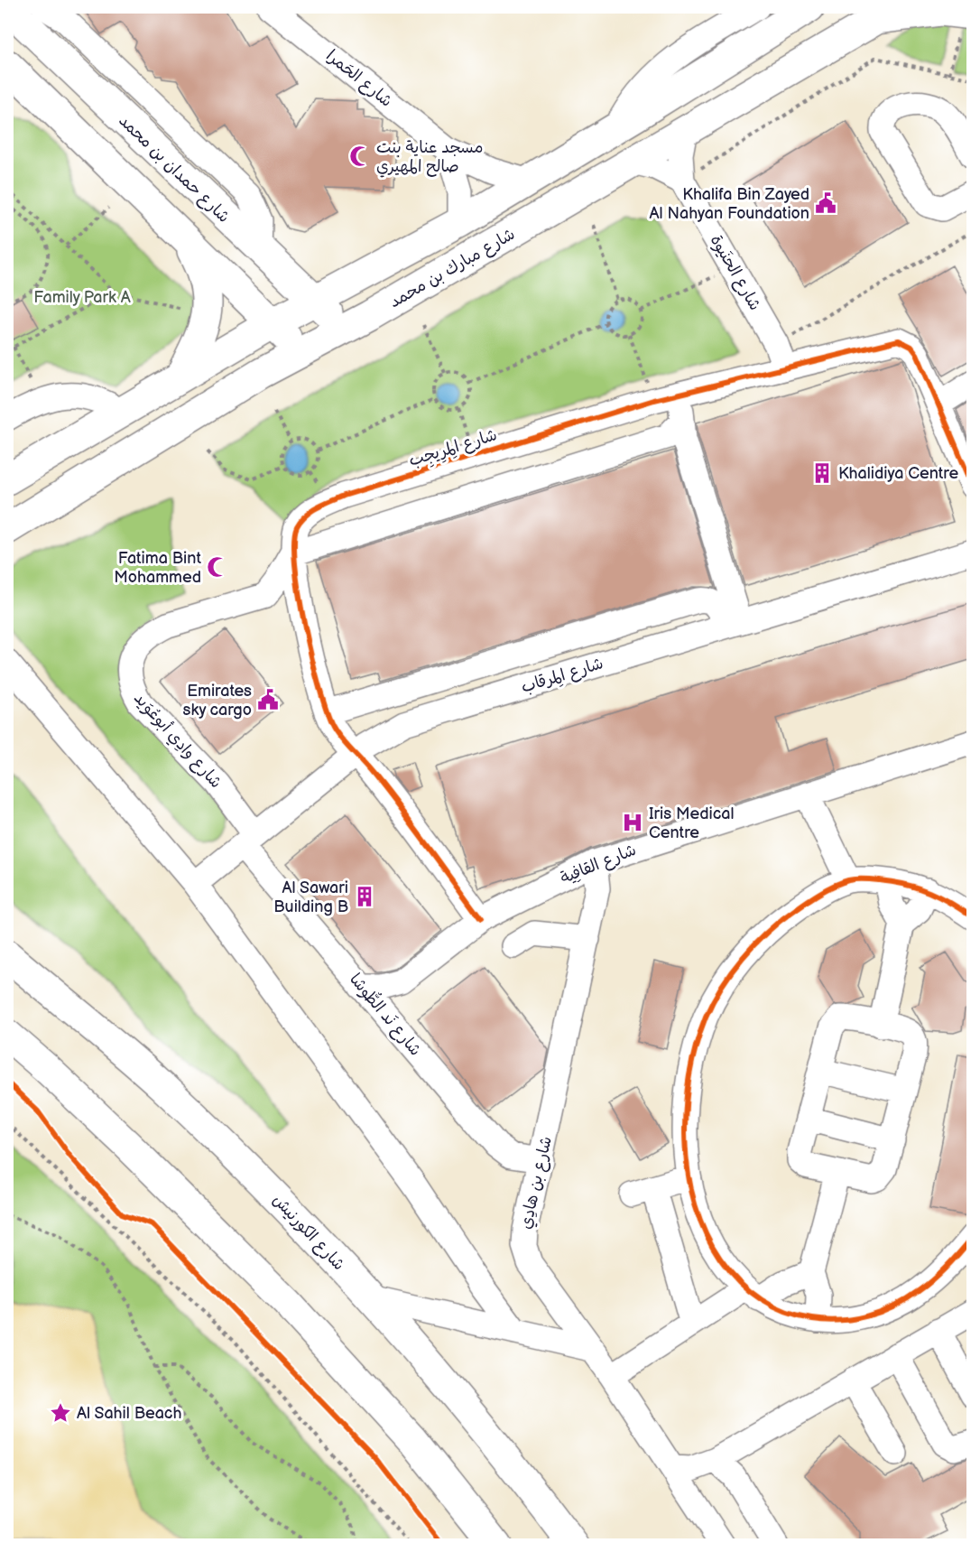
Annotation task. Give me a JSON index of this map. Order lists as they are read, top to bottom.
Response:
{
  "streets": {
    "main road": ["شارع حمدان بن محمد", "شارع مبارك بن محمد", "شارع الكورنيش"],
    "street": [
      "شارع الحَمرا",
      "شارع الحنَيوة",
      "شارع المِرِيجِب",
      "شارع المِرقاب",
      "شارع وادِي أبوعُوَيد",
      "شارع القافِية",
      "شارع نَد الطُّوشا",
      "شارع بن هادِي"
    ]
  },
  "crossings": [
    ["شارع حمدان بن محمد", "شارع مبارك بن محمد"],
    ["شارع مبارك بن محمد", "شارع الحنَيوة"],
    ["شارع الحنَيوة", "شارع المِرِيجِب"],
    ["شارع المِرِيجِب", "شارع المِرقاب"],
    ["شارع المِرِيجِب", "شارع القافِية"],
    ["شارع المِرقاب", "شارع وادِي أبوعُوَيد"],
    ["شارع المِرقاب", "شارع نَد الطُّوشا"],
    ["شارع وادِي أبوعُوَيد", "شارع نَد الطُّوشا"],
    ["شارع القافِية", "شارع نَد الطُّوشا"],
    ["شارع القافِية", "شارع بن هادِي"],
    ["شارع نَد الطُّوشا", "شارع بن هادِي"]
  ],
  "parks": ["Family Park A"],
  "places": {
    "mosque": ["مسجد عناية بنت صالح المهيري", "Fatima Bint Mohammed"],
    "public building": ["Khalifa Bin Zayed Al Nahyan Foundation", "Emirates sky cargo"],
    "building": ["Khalidiya Centre", "Al Sawari Building B"],
    "hospital": ["Iris Medical Centre"],
    "place": ["Al Sahil Beach"]
  }
}
